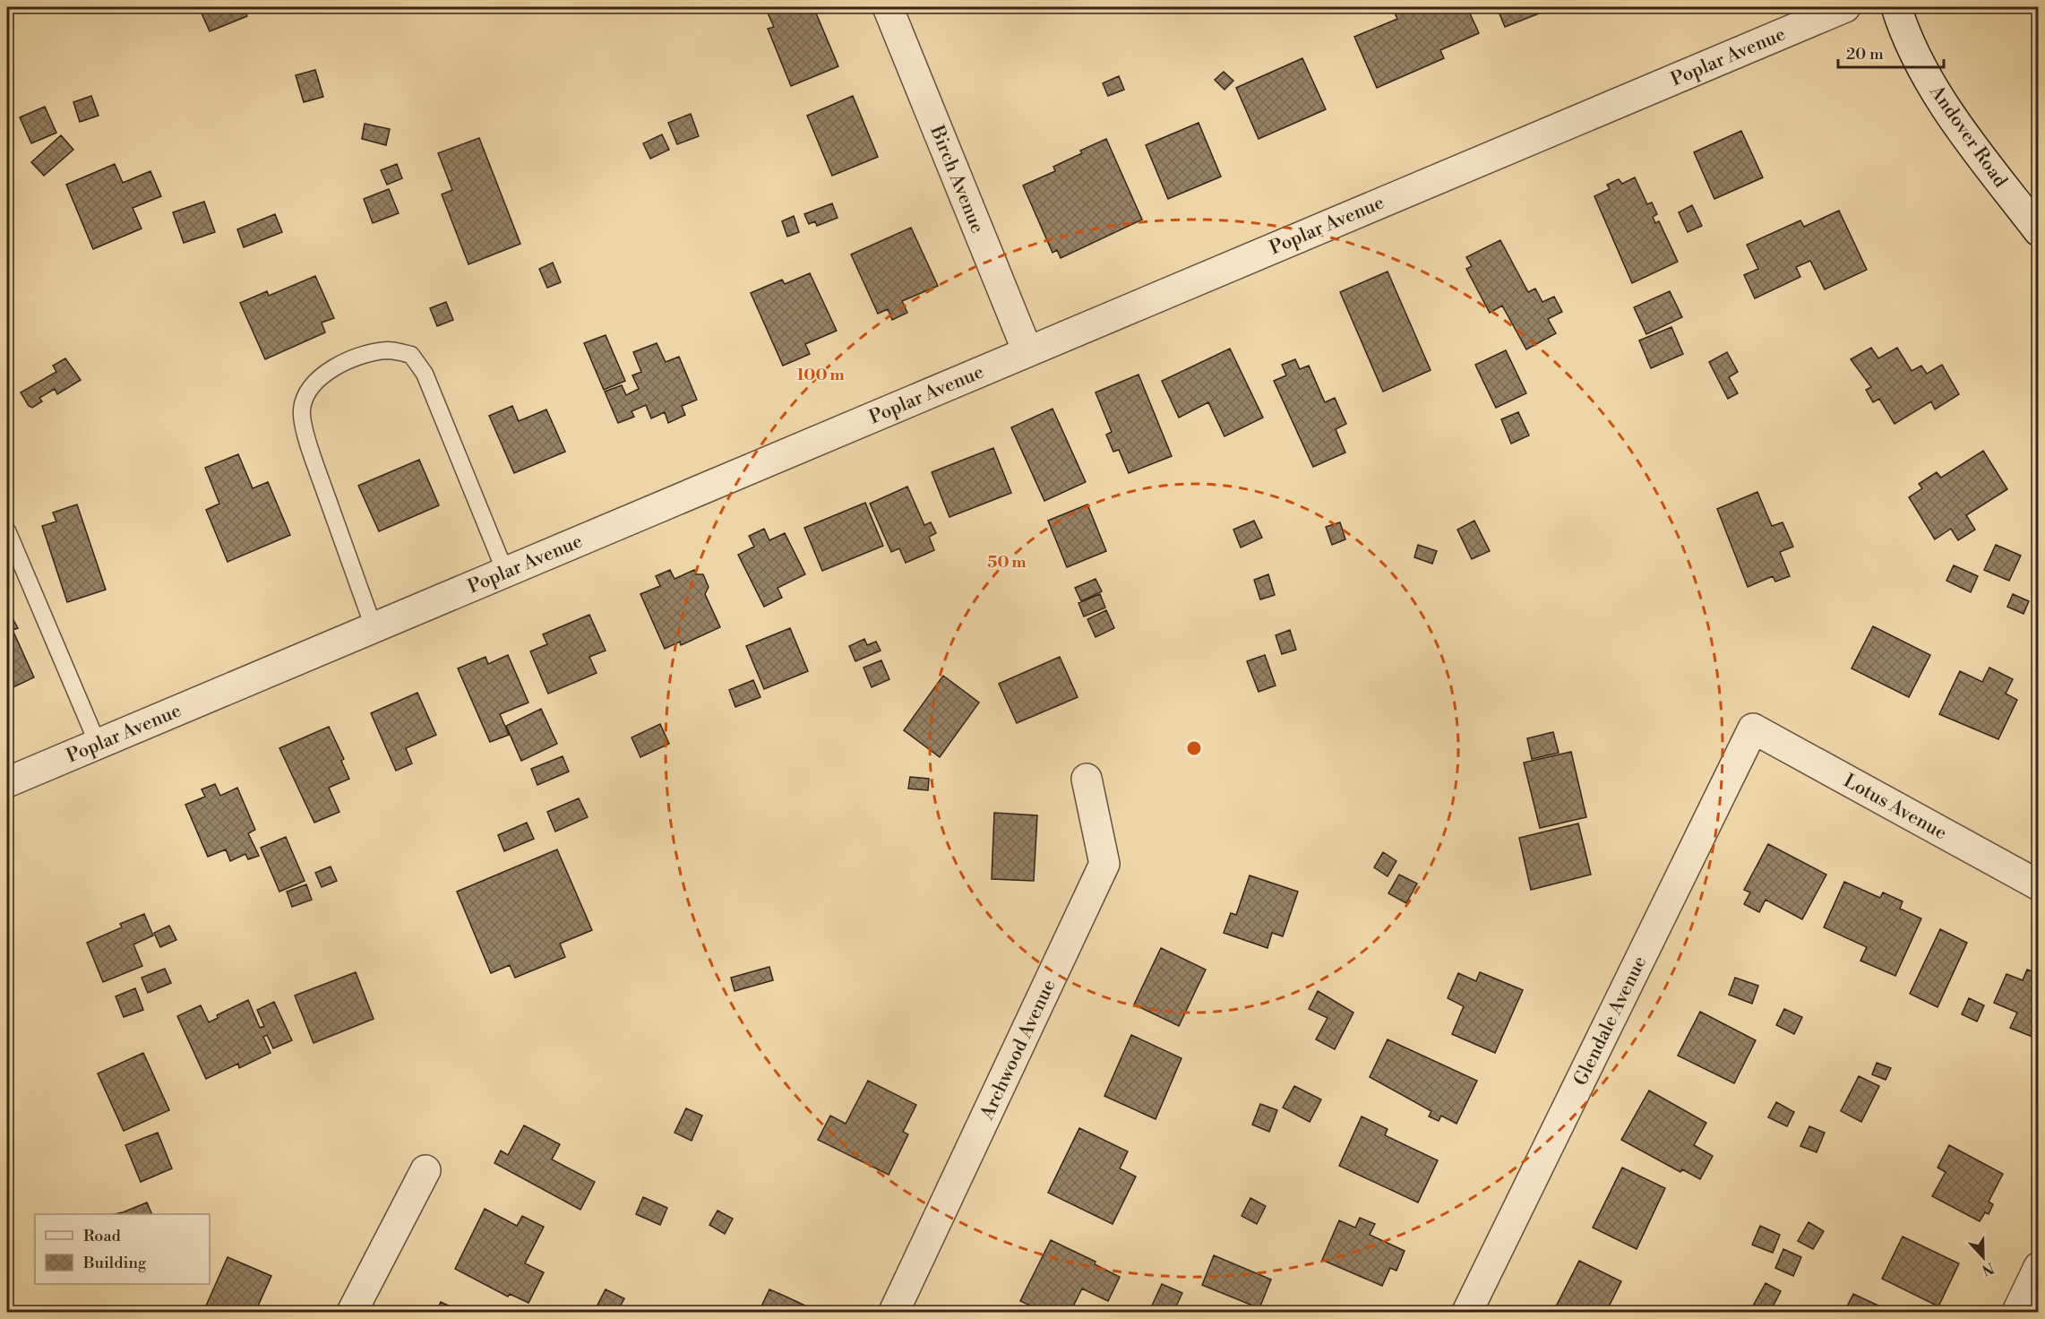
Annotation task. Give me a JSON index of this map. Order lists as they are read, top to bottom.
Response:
{
  "streets": {
    "street": [
      "Poplar Avenue",
      "Andover Road",
      "Birch Avenue",
      "Lotus Avenue",
      "Glendale Avenue",
      "Archwood Avenue"
    ]
  },
  "crossings": [
    ["Poplar Avenue", "Birch Avenue"],
    ["Lotus Avenue", "Glendale Avenue"]
  ],
  "legend": ["Road", "Building"],
  "scale_bar": "20 m",
  "north": "bottom",
  "rings": ["100 m", "50 m"]
}
